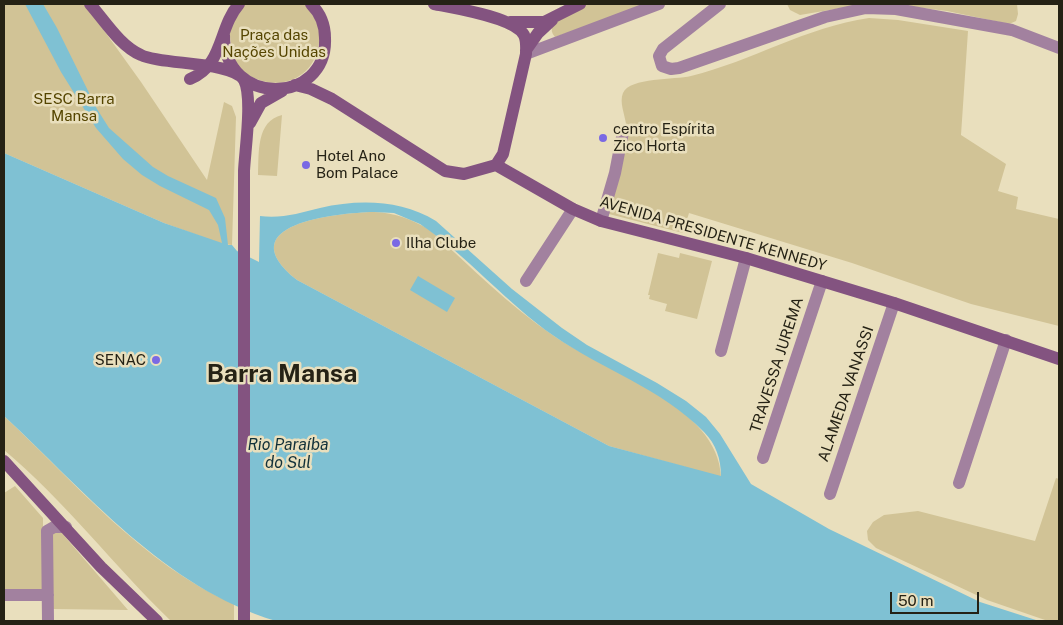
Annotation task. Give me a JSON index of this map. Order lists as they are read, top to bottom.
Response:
{
  "streets": {
    "main road": ["AVENIDA PRESIDENTE KENNEDY"],
    "street": ["TRAVESSA JUREMA", "ALAMEDA VANASSI"]
  },
  "crossings": [
    ["AVENIDA PRESIDENTE KENNEDY", "TRAVESSA JUREMA"],
    ["AVENIDA PRESIDENTE KENNEDY", "ALAMEDA VANASSI"]
  ],
  "districts": ["Barra Mansa"],
  "water": ["Rio Paraíba do Sul"],
  "parks": ["Praça das Nações Unidas", "SESC Barra Mansa"],
  "places": [
    "centro Espírita Zico Horta",
    "Hotel Ano Bom Palace",
    "Ilha Clube",
    "SENAC"
  ],
  "scale_bar": "50 m"
}
